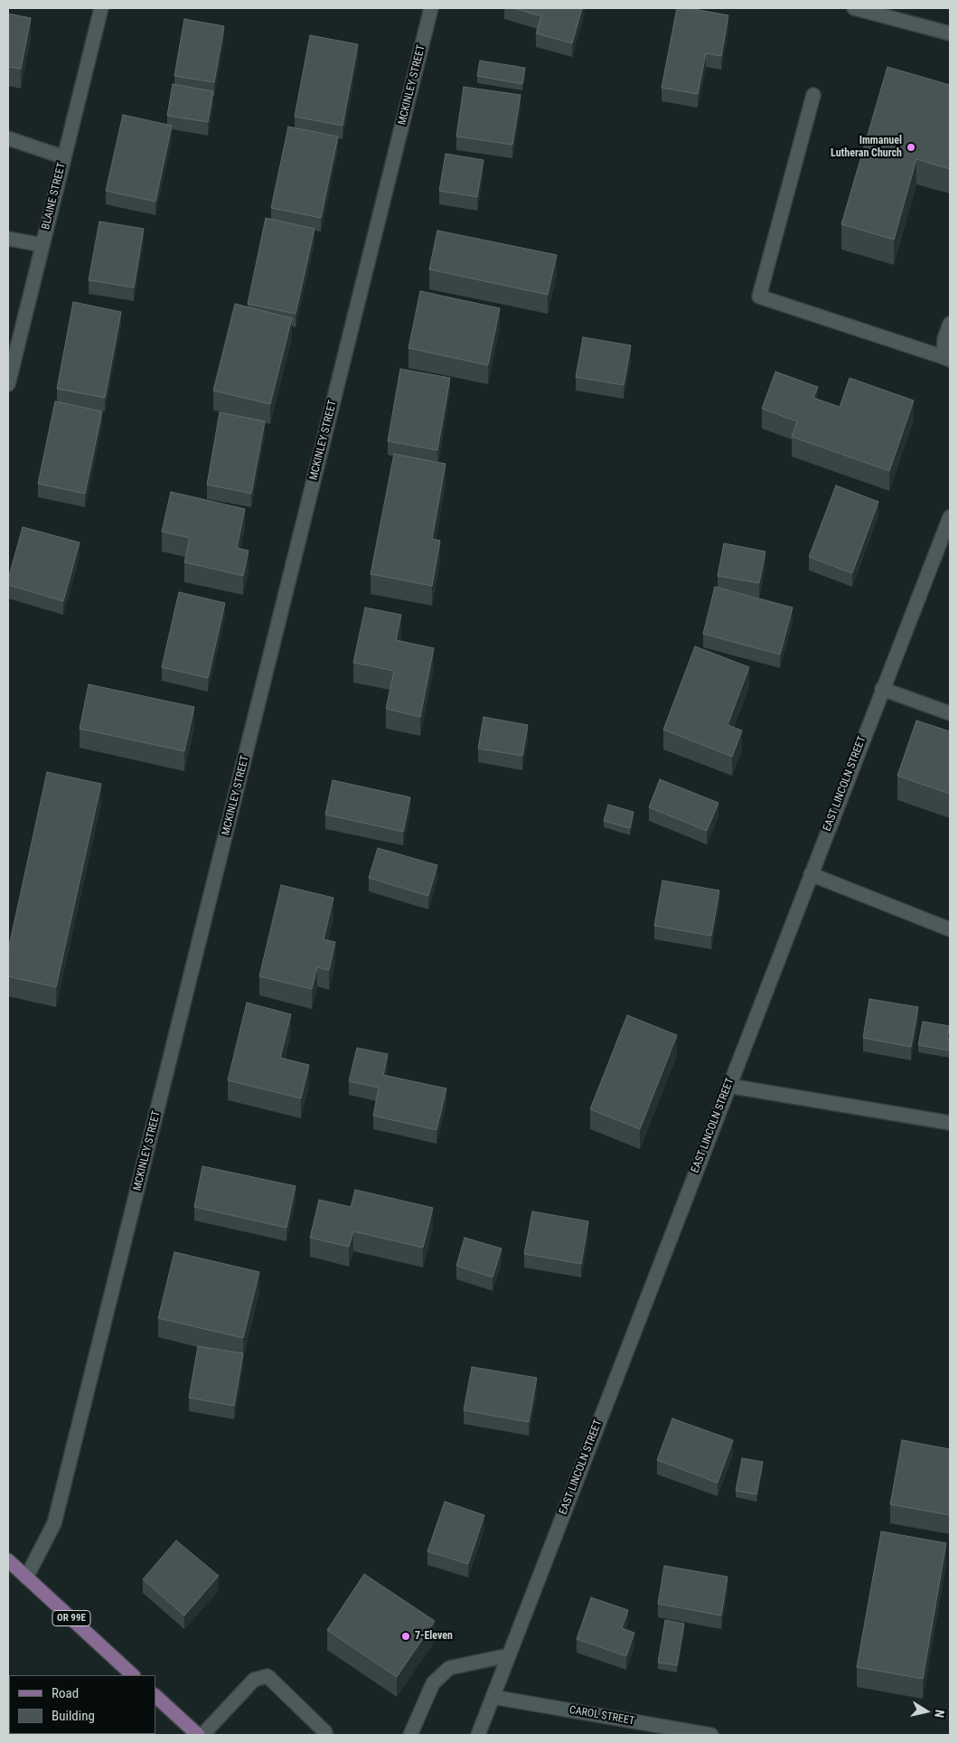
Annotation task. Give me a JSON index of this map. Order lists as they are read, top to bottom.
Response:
{
  "streets": {
    "main road": ["OR 99E"],
    "street": [
      "MCKINLEY STREET",
      "BLAINE STREET",
      "EAST LINCOLN STREET",
      "CAROL STREET"
    ]
  },
  "crossings": [
    ["MCKINLEY STREET", "OR 99E"],
    ["EAST LINCOLN STREET", "CAROL STREET"]
  ],
  "places": ["Immanuel Lutheran Church", "7-Eleven"],
  "legend": ["Road", "Building"],
  "north": "right"
}
